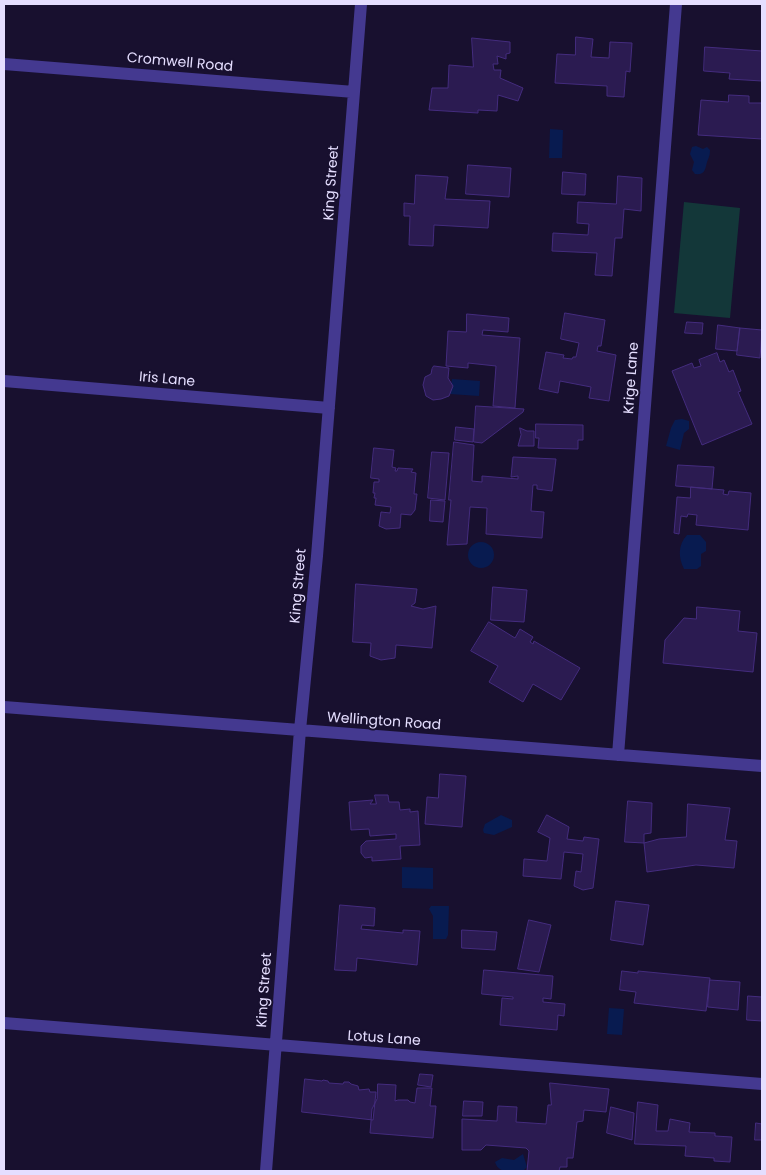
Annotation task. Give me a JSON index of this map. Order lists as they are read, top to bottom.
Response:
{
  "streets": {
    "street": [
      "Cromwell Road",
      "King Street",
      "Krige Lane",
      "Iris Lane",
      "Wellington Road",
      "Lotus Lane"
    ]
  },
  "crossings": [
    ["Cromwell Road", "King Street"],
    ["King Street", "Iris Lane"],
    ["King Street", "Wellington Road"],
    ["King Street", "Lotus Lane"],
    ["Krige Lane", "Wellington Road"]
  ]
}
